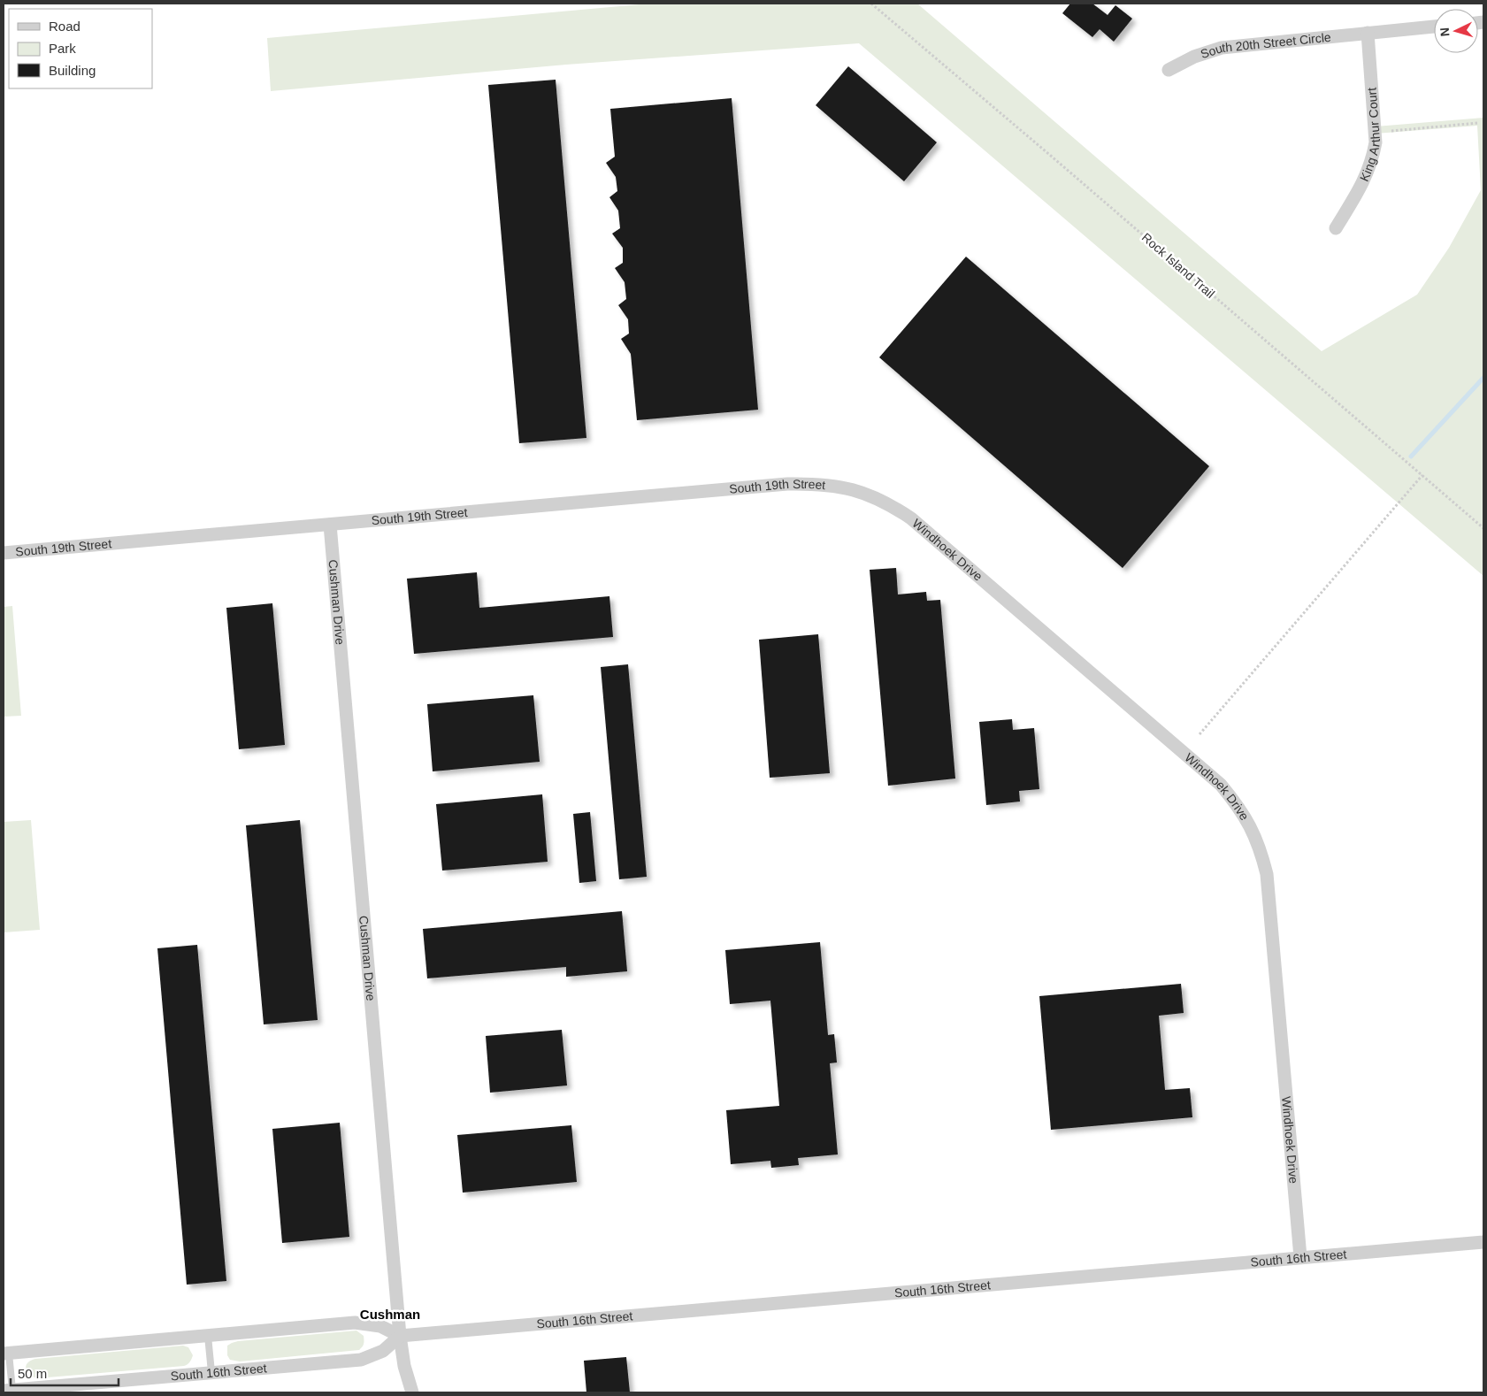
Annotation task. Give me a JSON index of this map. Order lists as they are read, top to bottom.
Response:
{
  "streets": {
    "street": [
      "South 20th Street Circle",
      "King Arthur Court",
      "South 19th Street",
      "Windhoek Drive",
      "Cushman Drive",
      "South 16th Street"
    ],
    "path": ["Rock Island Trail"]
  },
  "crossings": [
    ["South 20th Street Circle", "King Arthur Court"],
    ["South 19th Street", "Windhoek Drive"],
    ["South 19th Street", "Cushman Drive"],
    ["Windhoek Drive", "South 16th Street"],
    ["Cushman Drive", "South 16th Street"]
  ],
  "districts": ["Cushman"],
  "legend": ["Road", "Park", "Building"],
  "scale_bar": "50 m",
  "north": "left"
}
